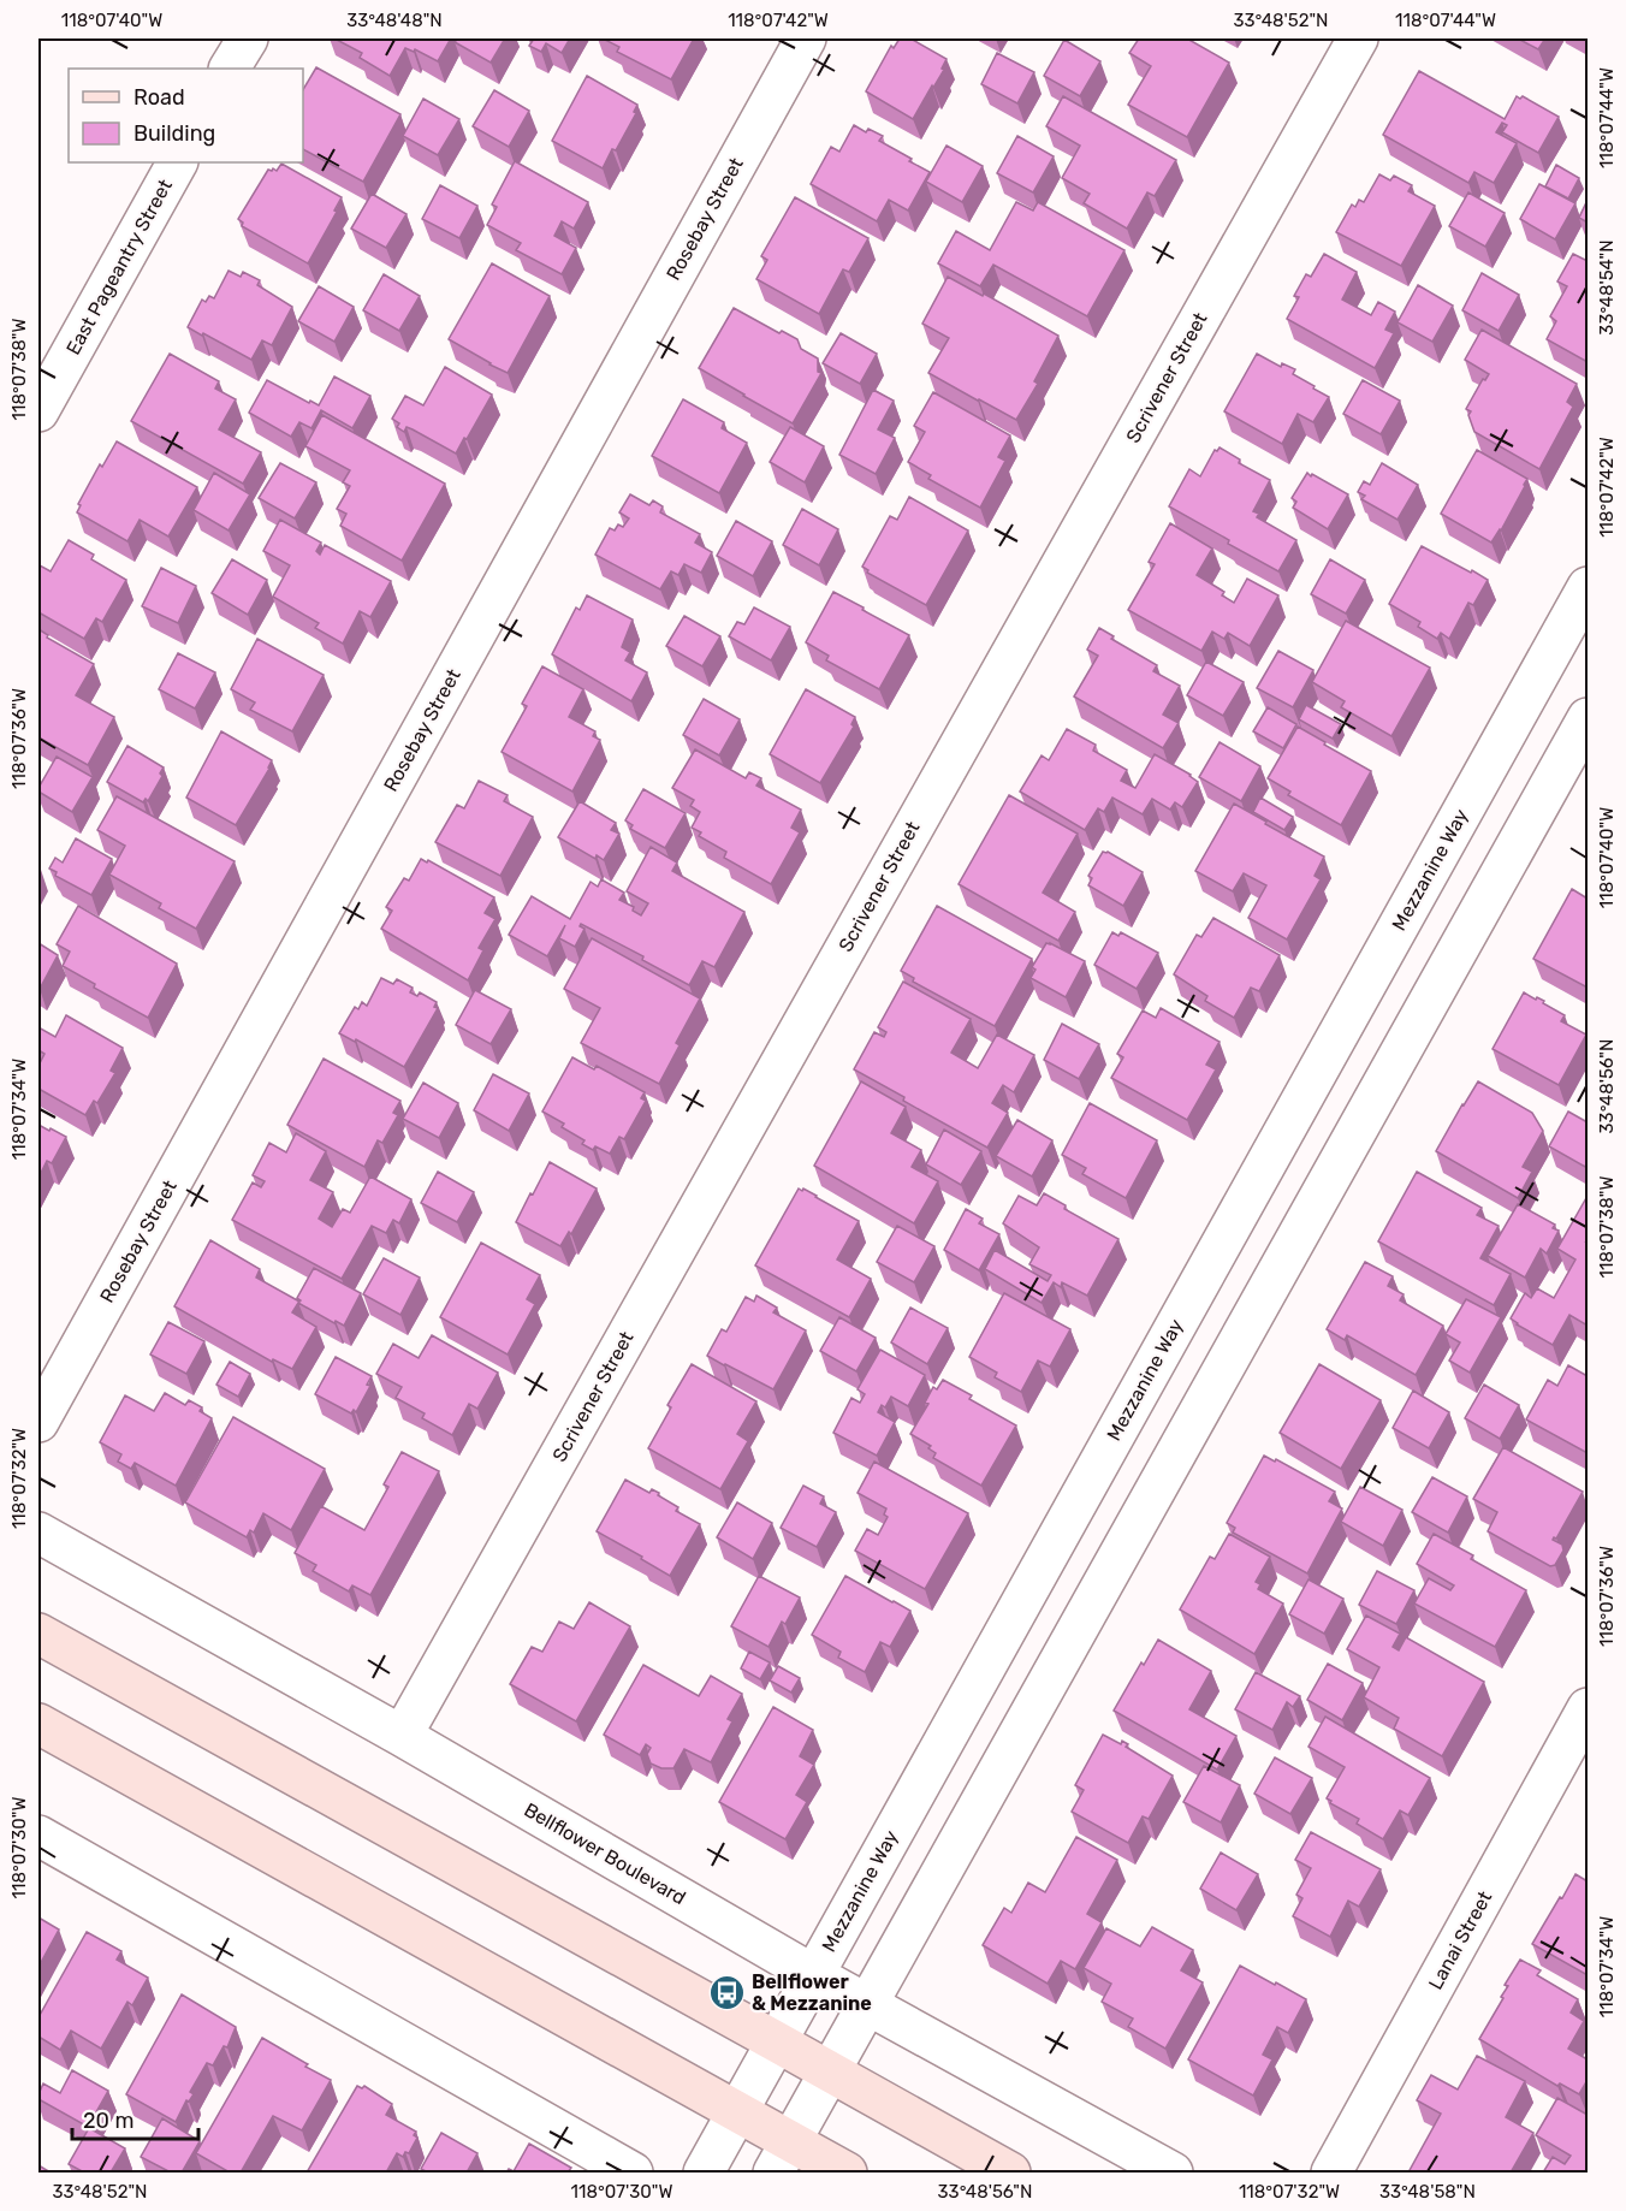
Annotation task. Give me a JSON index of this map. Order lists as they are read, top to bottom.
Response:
{
  "streets": {
    "street": [
      "Rosebay Street",
      "East Pageantry Street",
      "Scrivener Street",
      "Mezzanine Way",
      "Bellflower Boulevard",
      "Lanai Street"
    ]
  },
  "crossings": [
    ["Scrivener Street", "Bellflower Boulevard"],
    ["Mezzanine Way", "Bellflower Boulevard"]
  ],
  "places": {
    "bus stop": ["Bellflower & Mezzanine"]
  },
  "legend": ["Road", "Building"],
  "scale_bar": "20 m",
  "coordinates": [
    "118°07'40\"W",
    "33°48'48\"N",
    "118°07'42\"W",
    "33°48'52\"N",
    "118°07'44\"W",
    "33°48'54\"N",
    "118°07'38\"W",
    "118°07'36\"W",
    "33°48'56\"N",
    "118°07'34\"W",
    "118°07'32\"W",
    "118°07'30\"W",
    "33°48'58\"N"
  ]
}
